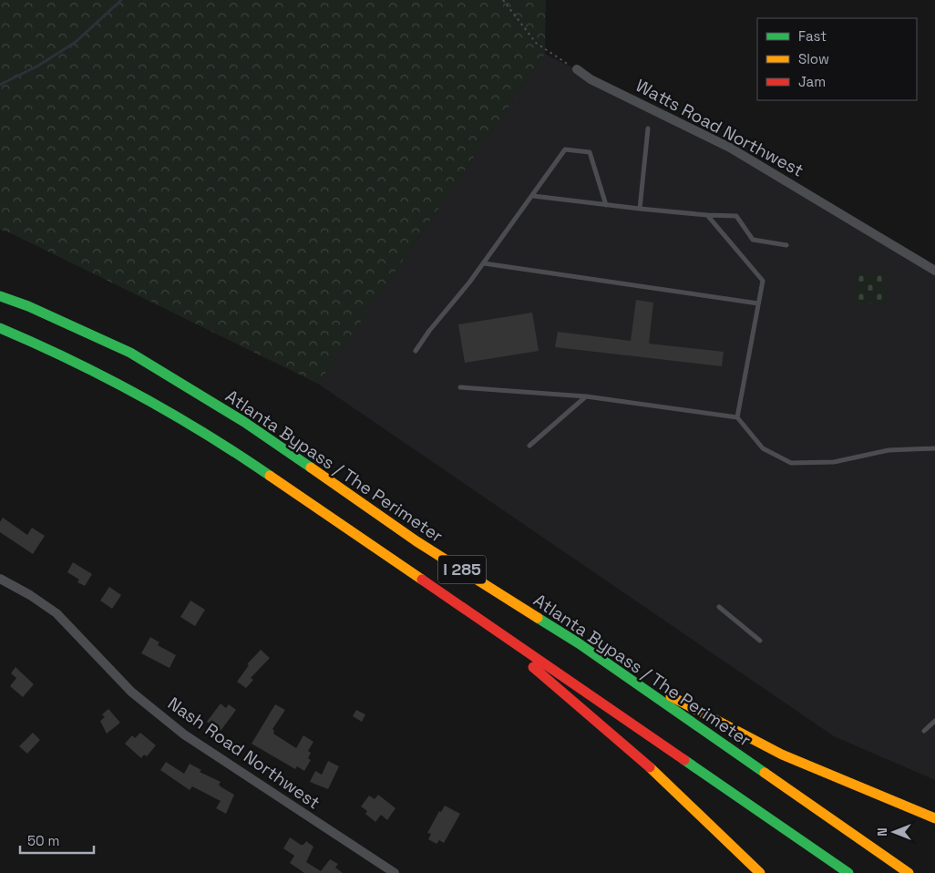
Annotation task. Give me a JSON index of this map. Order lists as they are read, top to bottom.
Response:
{
  "streets": {
    "highway": ["Atlanta Bypass / The Perimeter", "I 285"],
    "street": ["Watts Road Northwest", "Nash Road Northwest"]
  },
  "legend": ["Fast", "Slow", "Jam"],
  "scale_bar": "50 m",
  "north": "left"
}
